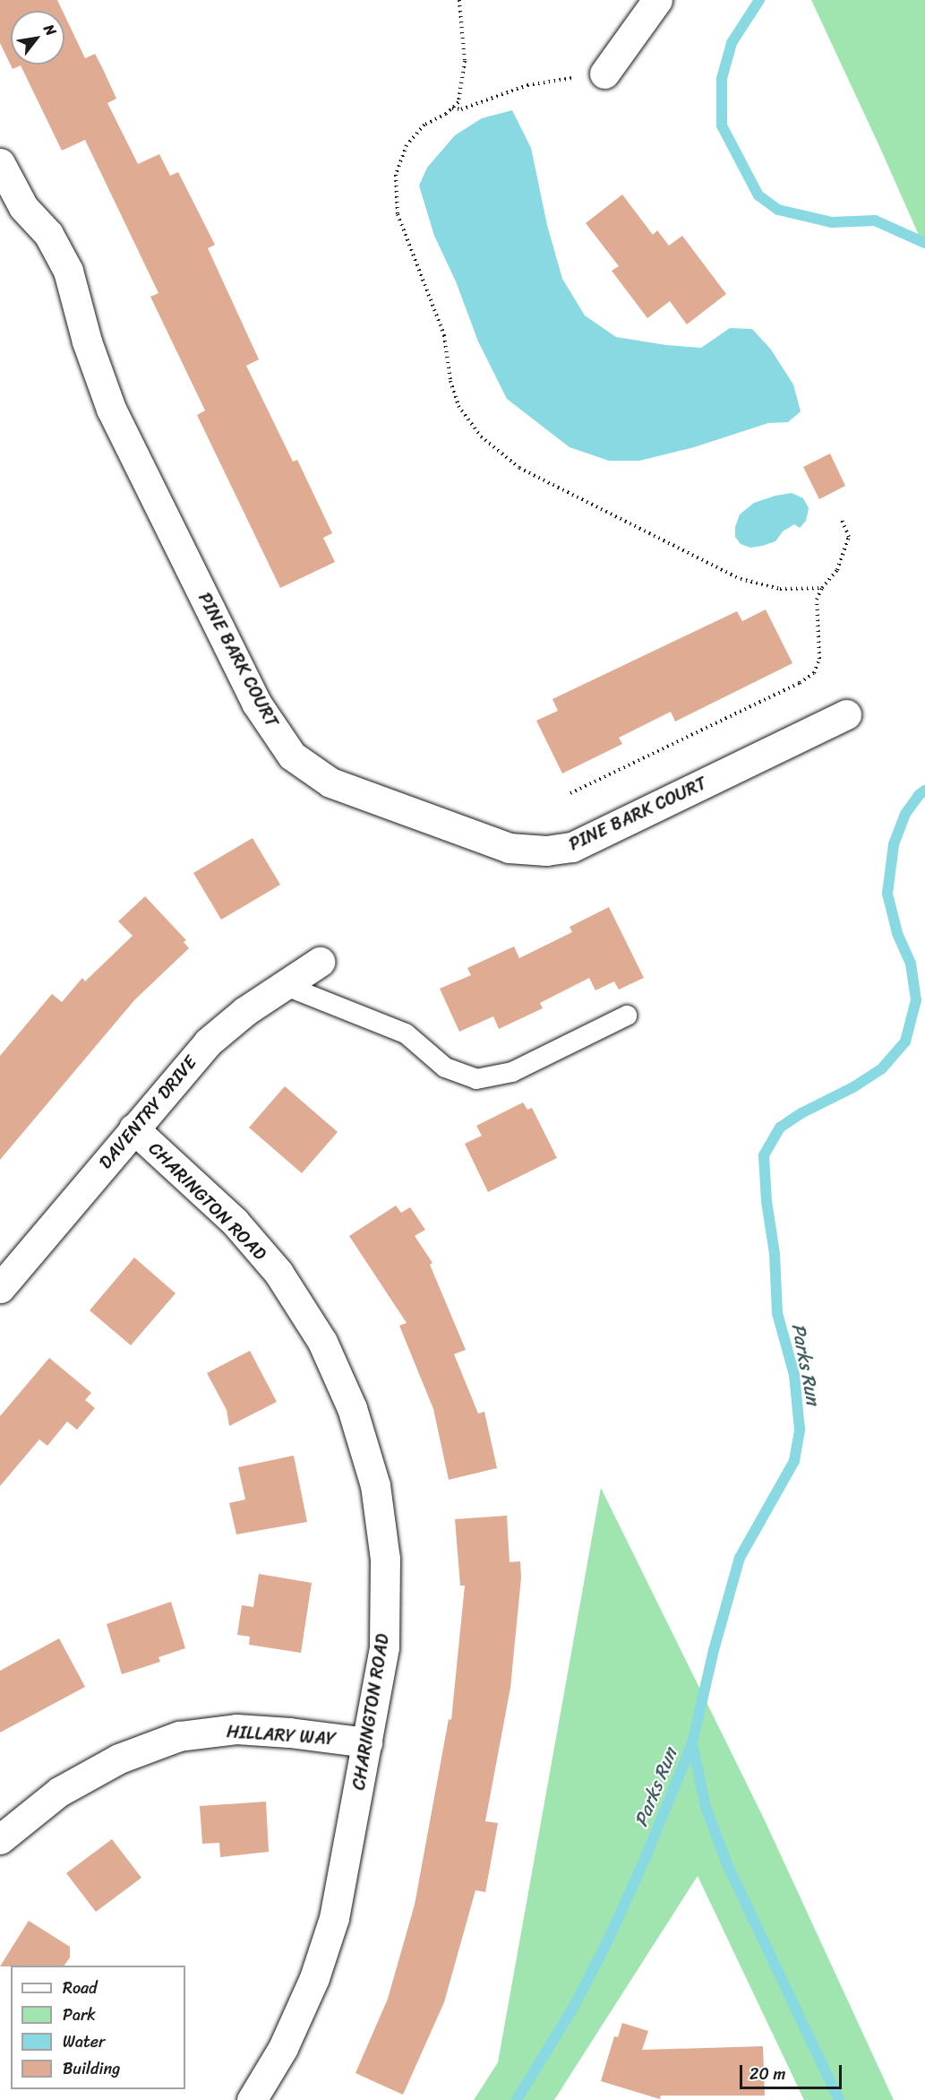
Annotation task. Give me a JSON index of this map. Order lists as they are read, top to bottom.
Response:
{
  "streets": {
    "street": [
      "PINE BARK COURT",
      "DAVENTRY DRIVE",
      "CHARINGTON ROAD",
      "HILLARY WAY"
    ]
  },
  "crossings": [
    ["DAVENTRY DRIVE", "CHARINGTON ROAD"],
    ["CHARINGTON ROAD", "HILLARY WAY"]
  ],
  "water": ["Parks Run"],
  "legend": [
    "Road",
    "Park",
    "Water",
    "Building"
  ],
  "scale_bar": "20 m",
  "north": "top right"
}
